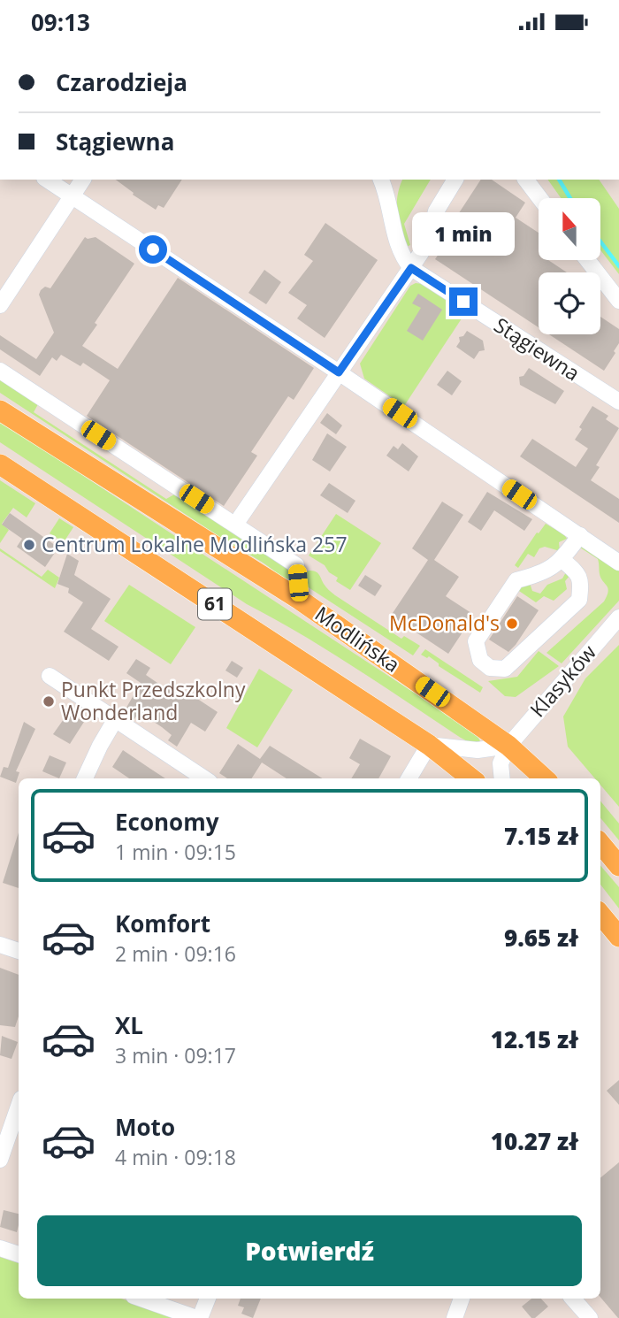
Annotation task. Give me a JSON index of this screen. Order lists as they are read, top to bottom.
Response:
{
  "streets": {
    "main road": ["61", "Modlińska"],
    "street": ["Stągiewna", "Klasyków"]
  },
  "crossings": [
    ["Modlińska", "Klasyków"]
  ],
  "places": ["Centrum Lokalne Modlińska 257", "McDonald's", "Punkt Przedszkolny Wonderland"],
  "north": "top",
  "page": {
    "status": "09:13",
    "banner": ["Czarodzieja", "Stągiewna"],
    "bubble": "1 min",
    "list": [
      {
        "name": "Economy",
        "note": "1 min · 09:15",
        "value": "7.15 zł"
      },
      {
        "name": "Komfort",
        "note": "2 min · 09:16",
        "value": "9.65 zł"
      },
      {
        "name": "XL",
        "note": "3 min · 09:17",
        "value": "12.15 zł"
      },
      {
        "name": "Moto",
        "note": "4 min · 09:18",
        "value": "10.27 zł"
      }
    ],
    "buttons": "Potwierdź"
  }
}
